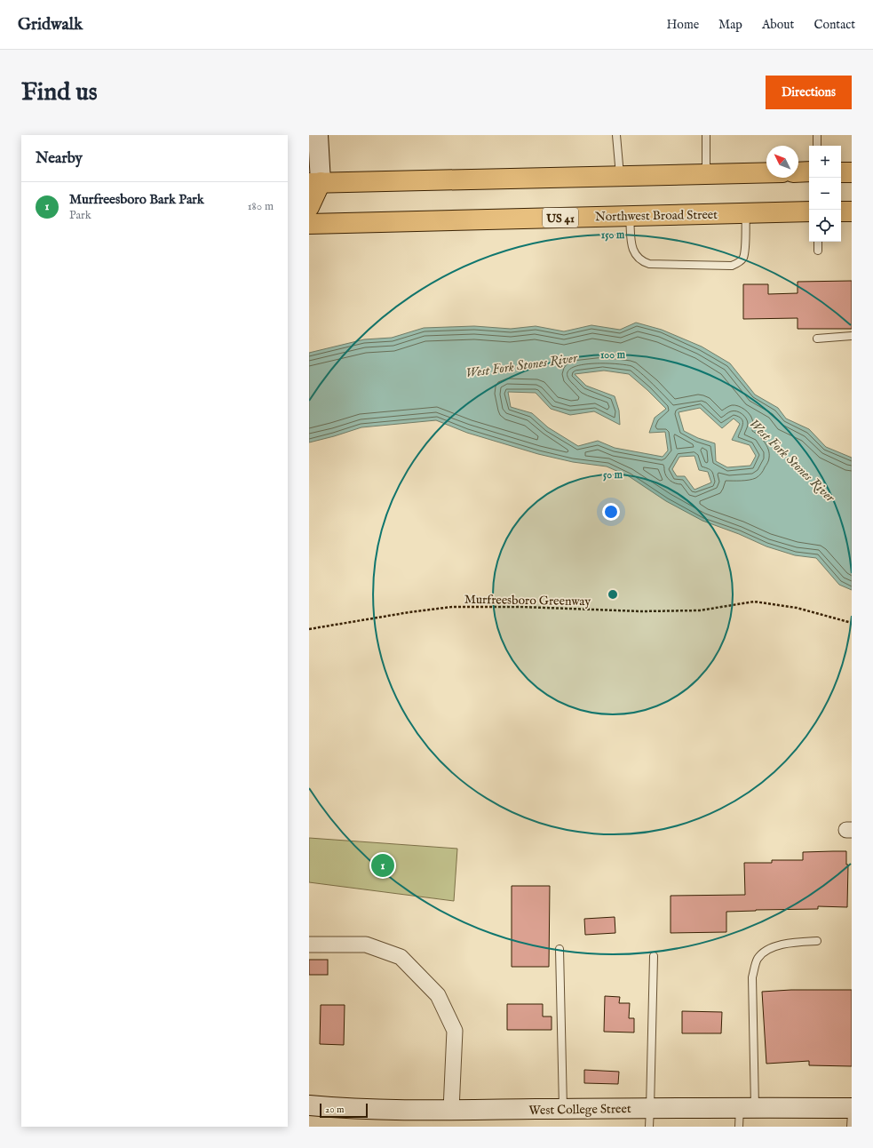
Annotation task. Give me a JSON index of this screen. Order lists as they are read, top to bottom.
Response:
{
  "streets": {
    "main road": ["Northwest Broad Street", "US 41"],
    "street": ["West College Street"],
    "path": ["Murfreesboro Greenway"]
  },
  "water": ["West Fork Stones River"],
  "scale_bar": "20 m",
  "north": "top left",
  "page": {
    "header": "Gridwalk",
    "nav": [
      "Home",
      "Map",
      "About",
      "Contact"
    ],
    "buttons": "Directions",
    "title": "Find us",
    "heading": "Nearby",
    "map_buttons": ["+", "−"],
    "list": [
      {
        "mark": "1",
        "name": "Murfreesboro Bark Park",
        "note": "Park",
        "value": "180 m"
      }
    ],
    "pins": "1",
    "scale": "20 m"
  },
  "rings": ["150 m", "100 m", "50 m"]
}
